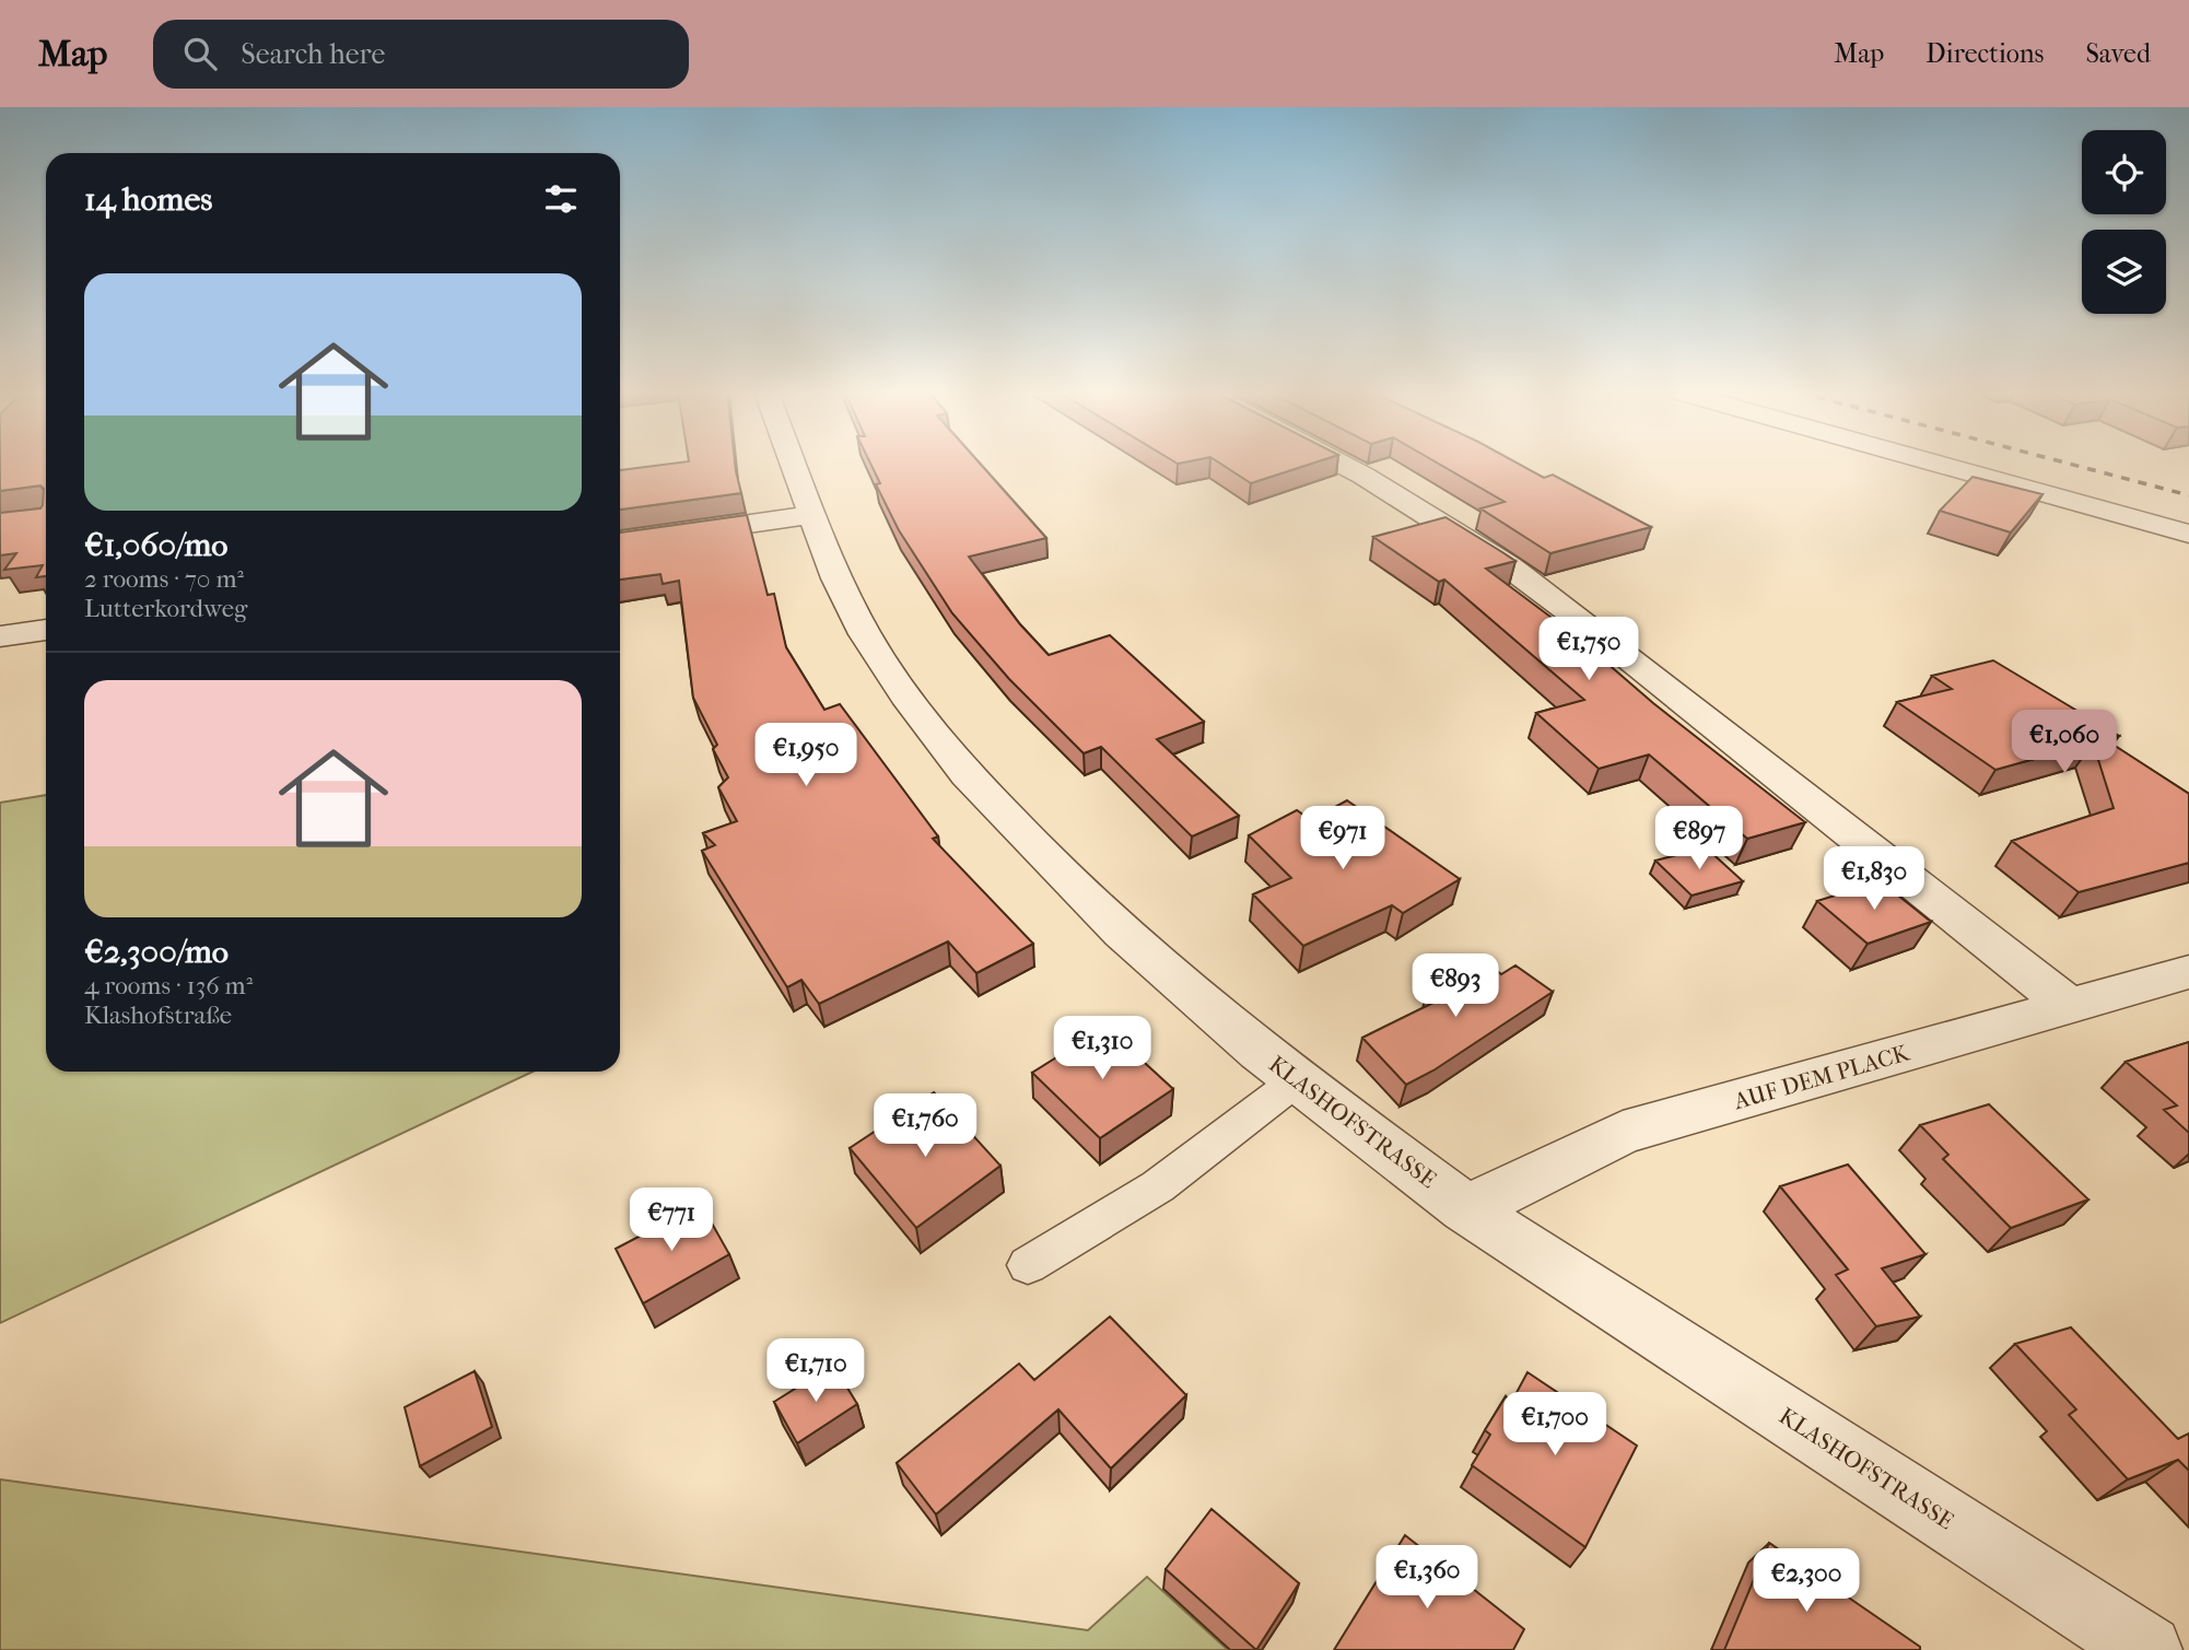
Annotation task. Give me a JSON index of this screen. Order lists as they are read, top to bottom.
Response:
{
  "streets": {
    "street": ["AUF DEM PLACK", "KLASHOFSTRASSE"]
  },
  "crossings": [
    ["AUF DEM PLACK", "KLASHOFSTRASSE"]
  ],
  "page": {
    "header": "Map",
    "search": "Search here",
    "nav": ["Map", "Directions", "Saved"],
    "heading": "14 homes",
    "list": [
      {
        "name": "€1,060/mo",
        "note": "2 rooms · 70 m² · Lutterkordweg"
      },
      {
        "name": "€2,300/mo",
        "note": "4 rooms · 136 m² · Klashofstraße"
      }
    ],
    "price": [
      "€1,750",
      "€1,060",
      "€1,950",
      "€971",
      "€897",
      "€1,830",
      "€893",
      "€1,310",
      "€1,760",
      "€771",
      "€1,710",
      "€1,700",
      "€1,360",
      "€2,300"
    ]
  }
}
